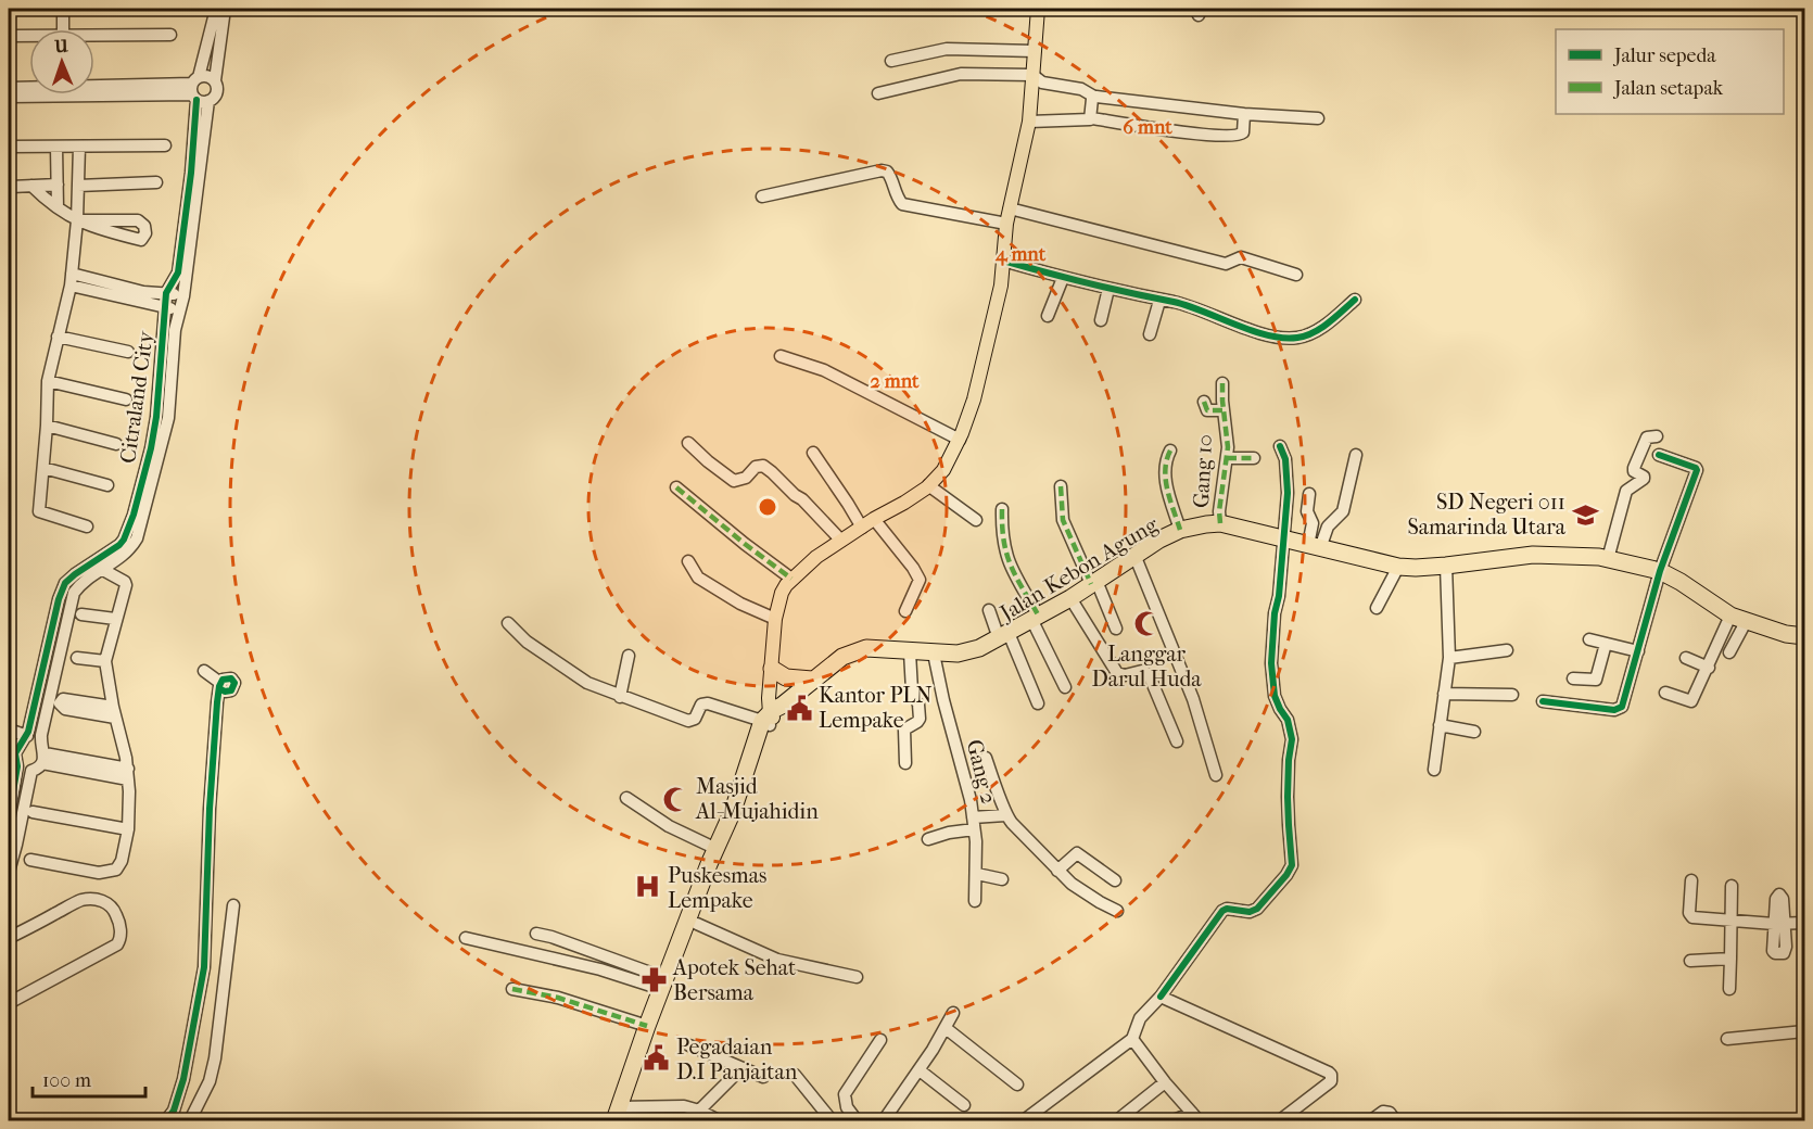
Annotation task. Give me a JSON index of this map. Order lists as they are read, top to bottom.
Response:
{
  "streets": {
    "highway": ["Jalan Kebon Agung"],
    "street": ["Citraland City", "Gang 10", "Gang 2"]
  },
  "crossings": [
    ["Gang 10", "Jalan Kebon Agung"],
    ["Jalan Kebon Agung", "Gang 2"]
  ],
  "places": {
    "school or university": ["SD Negeri 011 Samarinda Utara"],
    "mosque": ["Langgar Darul Huda", "Masjid Al-Mujahidin"],
    "public building": ["Kantor PLN Lempake", "Pegadaian D.I Panjaitan"],
    "hospital": ["Puskesmas Lempake"],
    "pharmacy": ["Apotek Sehat Bersama"]
  },
  "legend": ["Jalur sepeda", "Jalan setapak"],
  "scale_bar": "100 m",
  "north": "top",
  "rings": ["6 mnt", "4 mnt", "2 mnt"]
}
